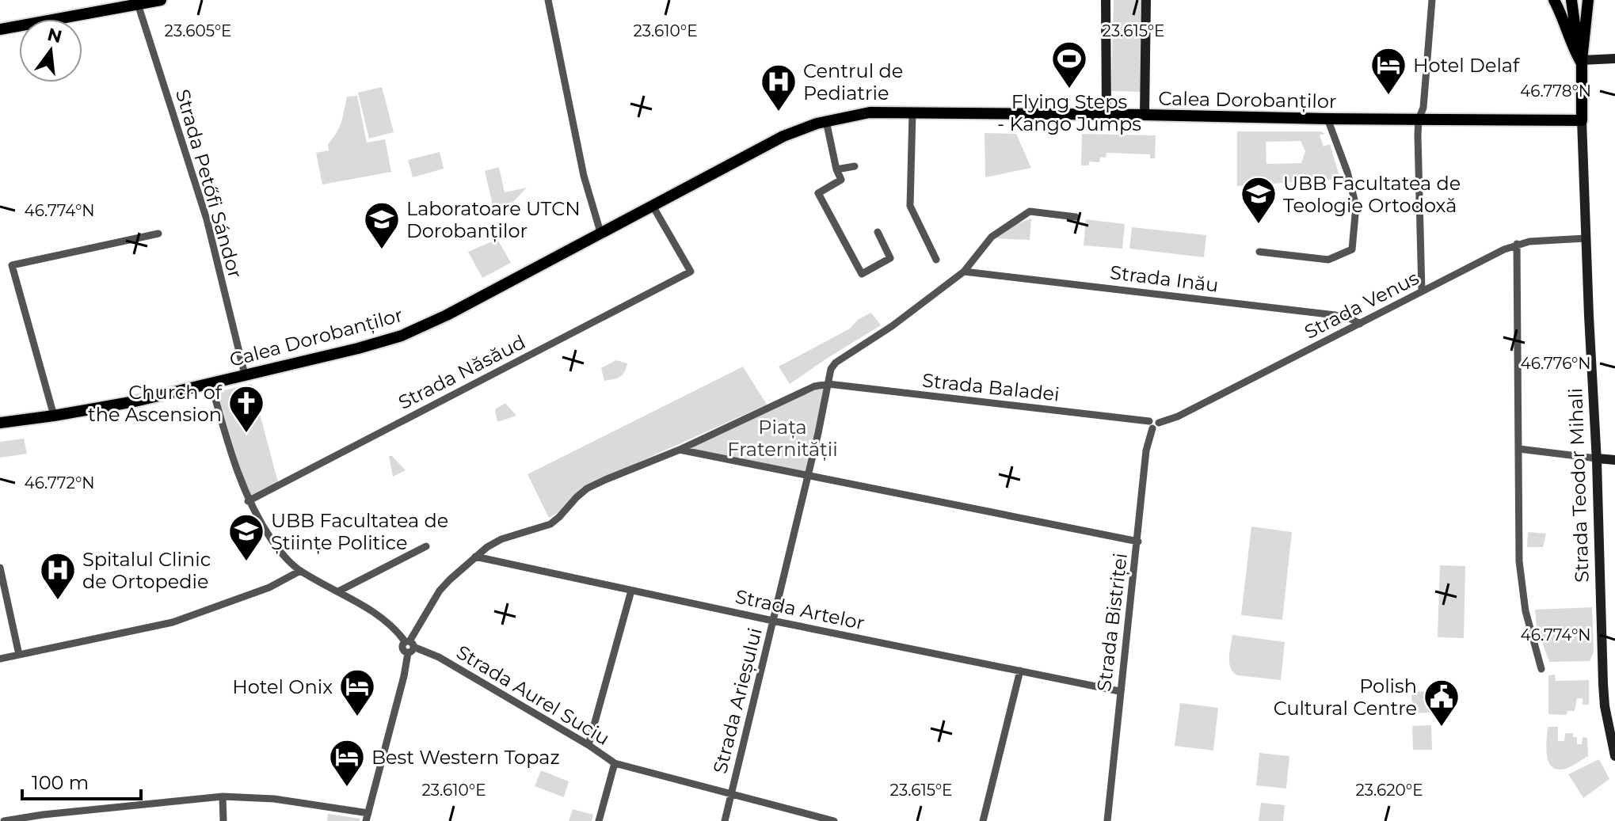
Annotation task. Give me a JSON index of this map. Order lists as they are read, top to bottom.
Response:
{
  "streets": {
    "main road": ["Calea Dorobanților", "Strada Teodor Mihali"],
    "street": [
      "Strada Petőfi Sándor",
      "Strada Inău",
      "Strada Venus",
      "Strada Năsăud",
      "Strada Baladei",
      "Strada Artelor",
      "Strada Bistriței",
      "Strada Aurel Suciu",
      "Strada Arieșului"
    ]
  },
  "crossings": [
    ["Calea Dorobanților", "Strada Petőfi Sándor"],
    ["Calea Dorobanților", "Strada Năsăud"],
    ["Calea Dorobanților", "Strada Teodor Mihali"],
    ["Calea Dorobanților", "Strada Aurel Suciu"],
    ["Strada Inău", "Strada Venus"],
    ["Strada Venus", "Strada Baladei"],
    ["Strada Venus", "Strada Teodor Mihali"],
    ["Strada Năsăud", "Strada Aurel Suciu"],
    ["Strada Baladei", "Strada Bistriței"],
    ["Strada Artelor", "Strada Bistriței"],
    ["Strada Artelor", "Strada Arieșului"]
  ],
  "parks": ["Piața Fraternității"],
  "places": {
    "sports": ["Flying Steps - Kango Jumps"],
    "hotel": ["Hotel Delaf", "Hotel Onix", "Best Western Topaz"],
    "hospital": ["Centrul de Pediatrie", "Spitalul Clinic de Ortopedie"],
    "school or university": ["UBB Facultatea de Teologie Ortodoxă", "Laboratoare UTCN Dorobanților", "UBB Facultatea de Științe Politice"],
    "church": ["Church of the Ascension"],
    "public building": ["Polish Cultural Centre"]
  },
  "scale_bar": "100 m",
  "north": "top",
  "coordinates": [
    "23.605°E",
    "23.610°E",
    "23.615°E",
    "46.778°N",
    "46.774°N",
    "46.776°N",
    "46.772°N",
    "23.620°E"
  ]
}
